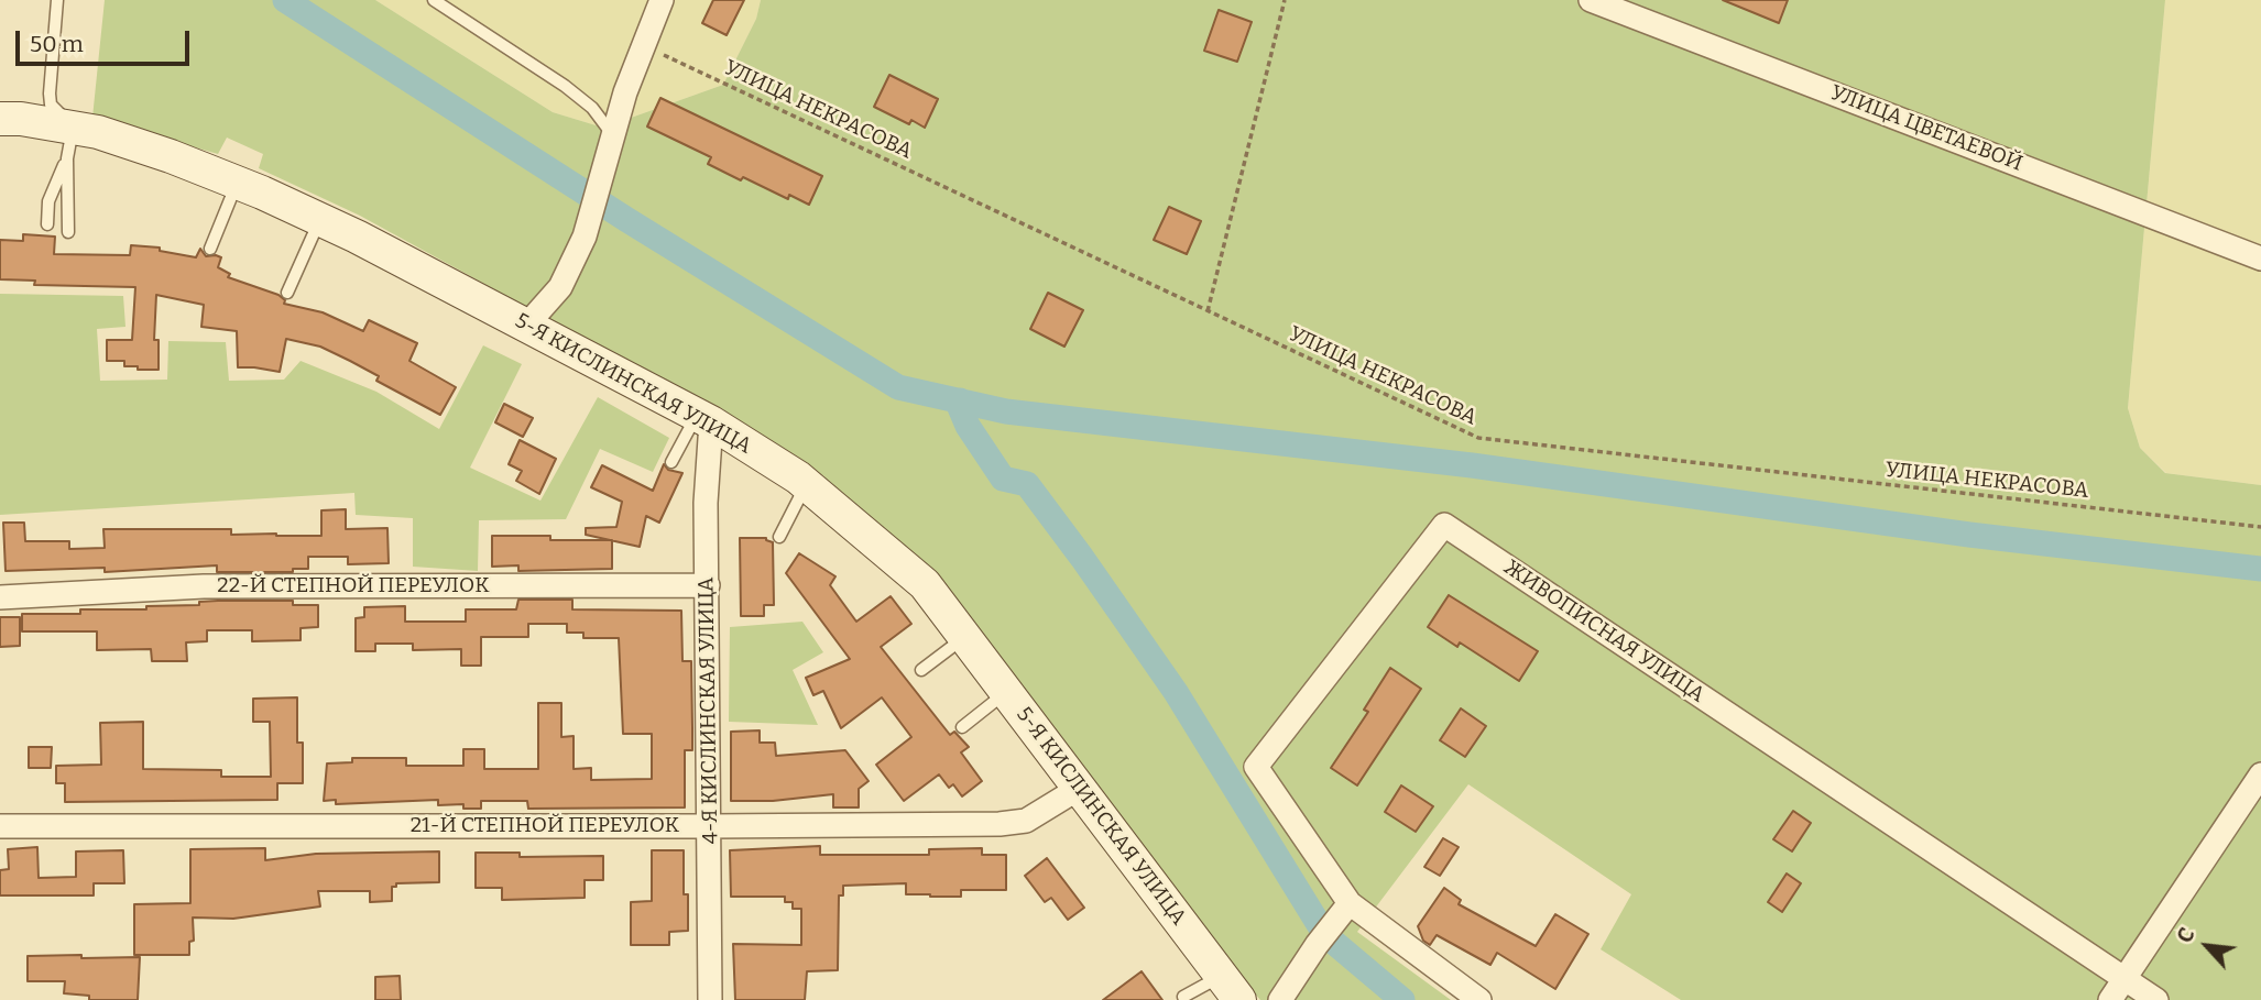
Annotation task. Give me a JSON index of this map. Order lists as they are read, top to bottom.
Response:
{
  "streets": {
    "street": [
      "УЛИЦА ЦВЕТАЕВОЙ",
      "5-Я КИСЛИНСКАЯ УЛИЦА",
      "22-Й СТЕПНОЙ ПЕРЕУЛОК",
      "ЖИВОПИСНАЯ УЛИЦА",
      "4-Я КИСЛИНСКАЯ УЛИЦА",
      "21-Й СТЕПНОЙ ПЕРЕУЛОК"
    ],
    "path": ["УЛИЦА НЕКРАСОВА"]
  },
  "crossings": [
    ["5-Я КИСЛИНСКАЯ УЛИЦА", "4-Я КИСЛИНСКАЯ УЛИЦА"],
    ["5-Я КИСЛИНСКАЯ УЛИЦА", "21-Й СТЕПНОЙ ПЕРЕУЛОК"],
    ["22-Й СТЕПНОЙ ПЕРЕУЛОК", "4-Я КИСЛИНСКАЯ УЛИЦА"],
    ["4-Я КИСЛИНСКАЯ УЛИЦА", "21-Й СТЕПНОЙ ПЕРЕУЛОК"]
  ],
  "scale_bar": "50 m",
  "north": "top left"
}
